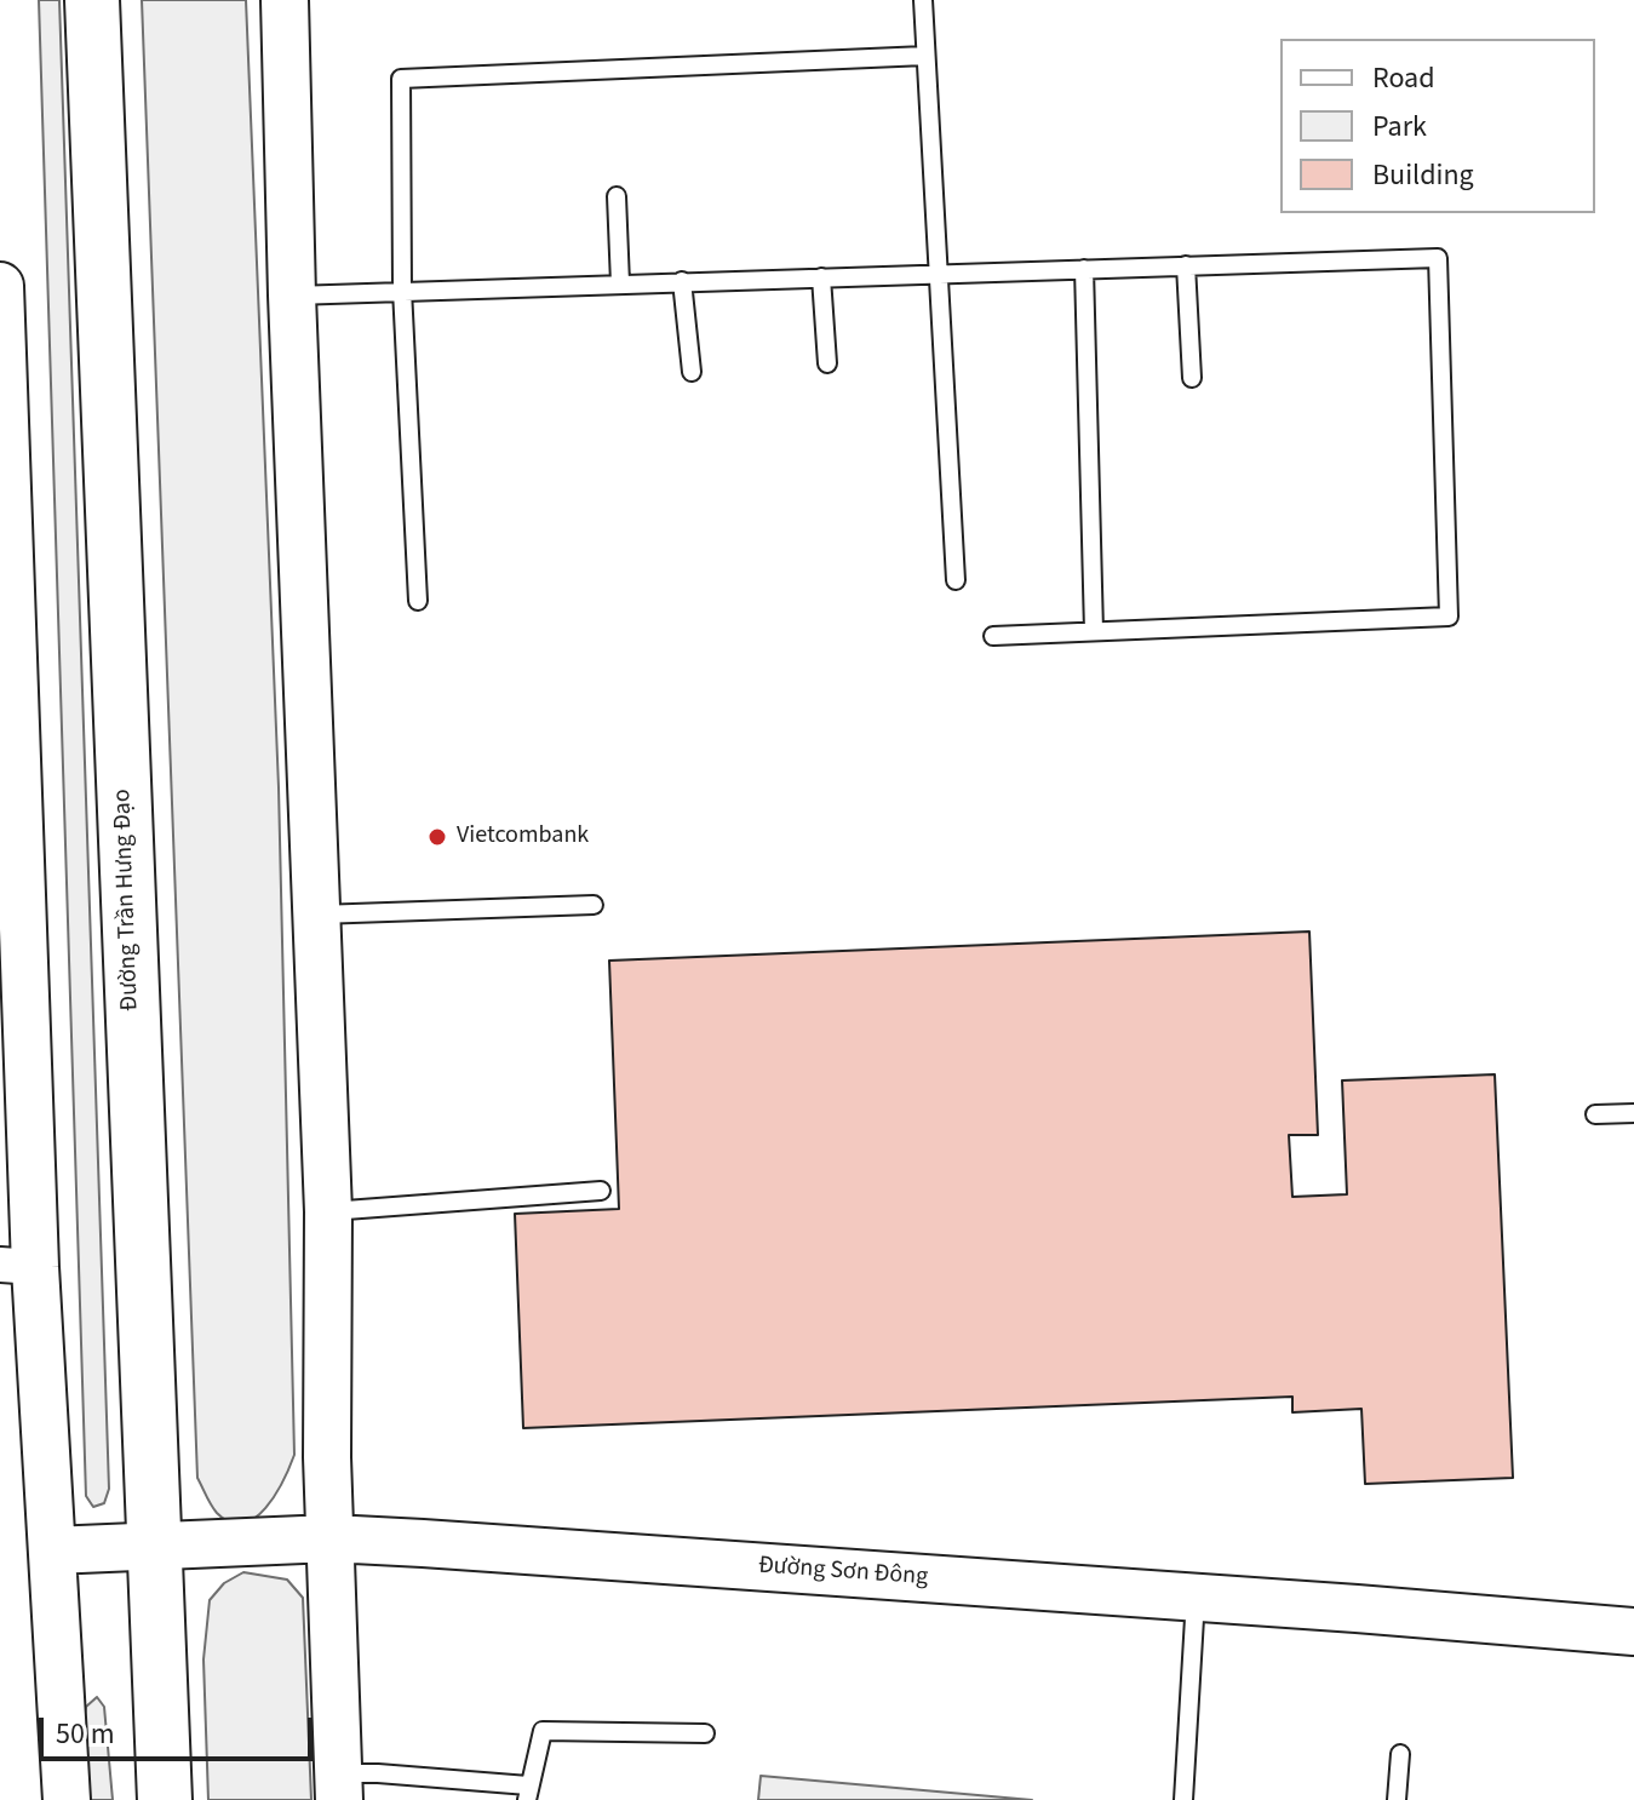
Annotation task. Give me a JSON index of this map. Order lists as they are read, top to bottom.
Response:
{
  "streets": {
    "highway": ["Đường Trần Hưng Đạo"],
    "main road": ["Đường Sơn Đông"]
  },
  "crossings": [
    ["Đường Trần Hưng Đạo", "Đường Sơn Đông"]
  ],
  "places": ["Vietcombank"],
  "legend": ["Road", "Park", "Building"],
  "scale_bar": "50 m"
}
